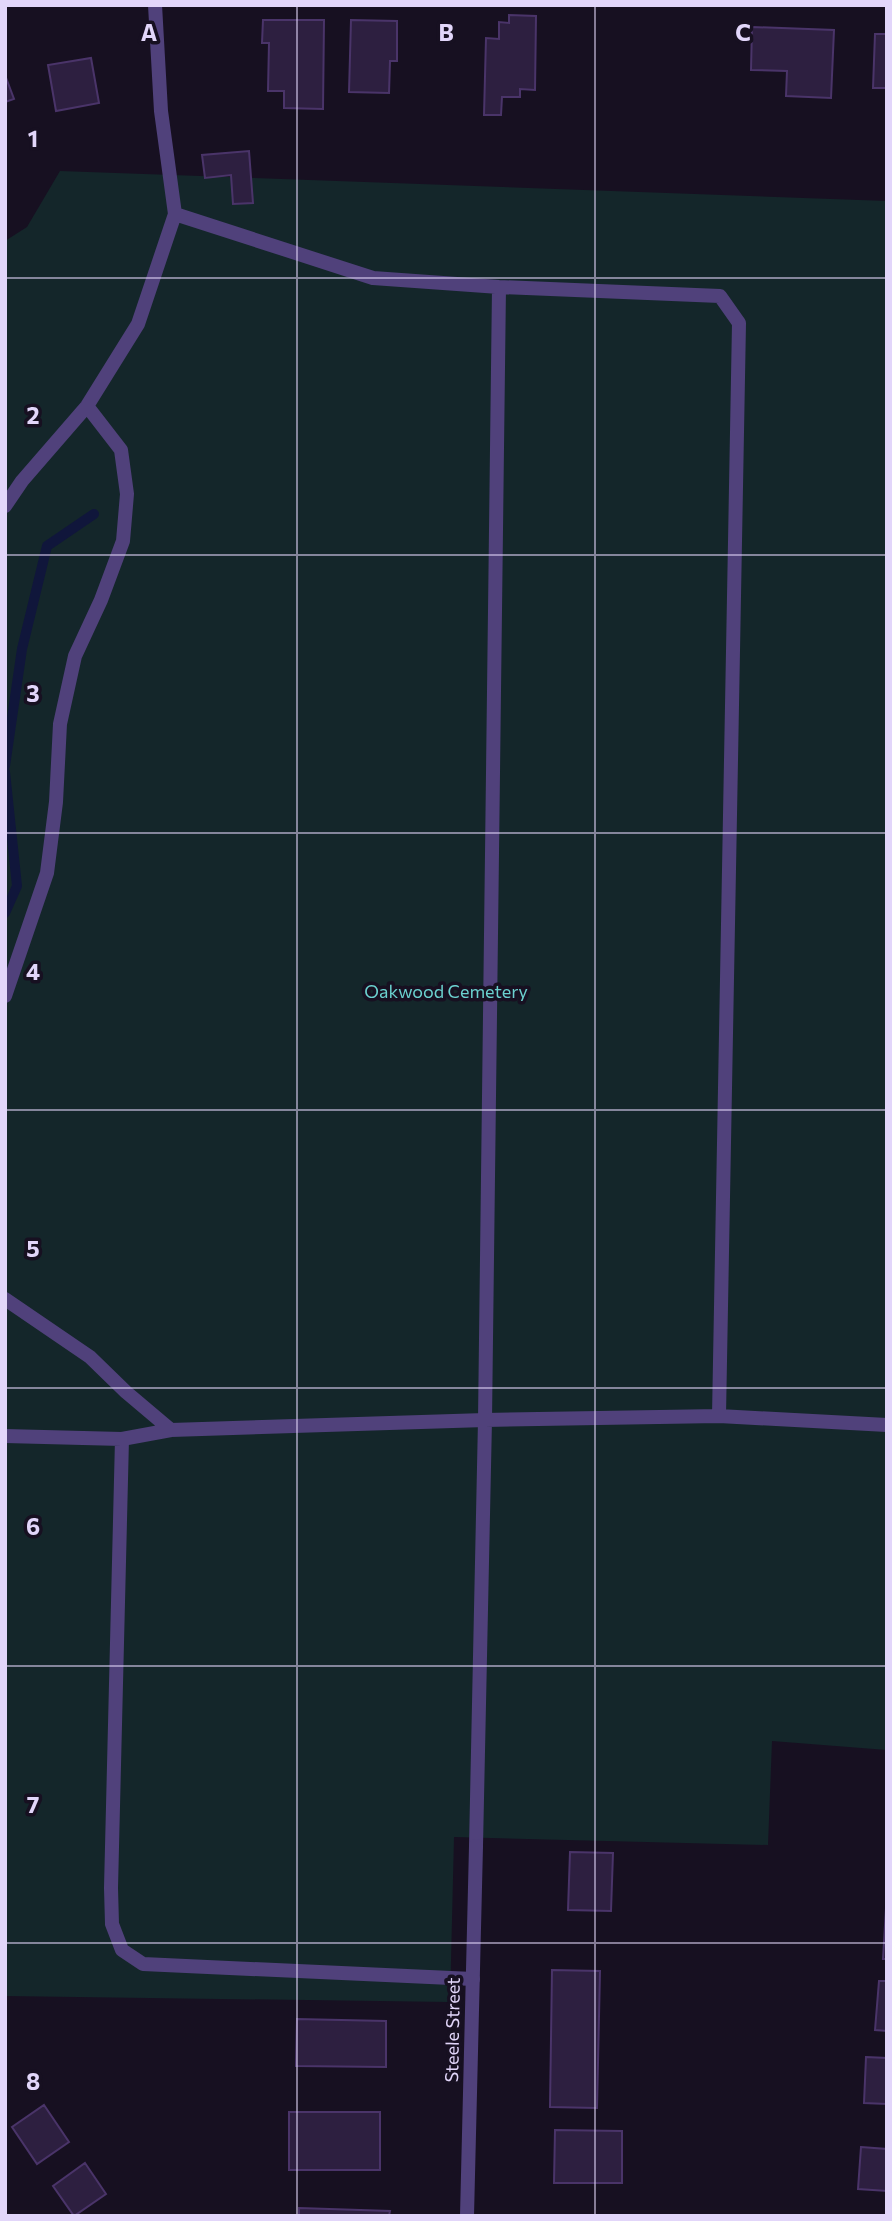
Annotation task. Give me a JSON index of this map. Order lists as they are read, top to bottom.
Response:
{
  "streets": {
    "street": ["Steele Street"]
  },
  "parks": ["Oakwood Cemetery"],
  "grid": {
    "columns": ["A", "B", "C"],
    "rows": [
      "1",
      "2",
      "3",
      "4",
      "5",
      "6",
      "7",
      "8"
    ]
  }
}
